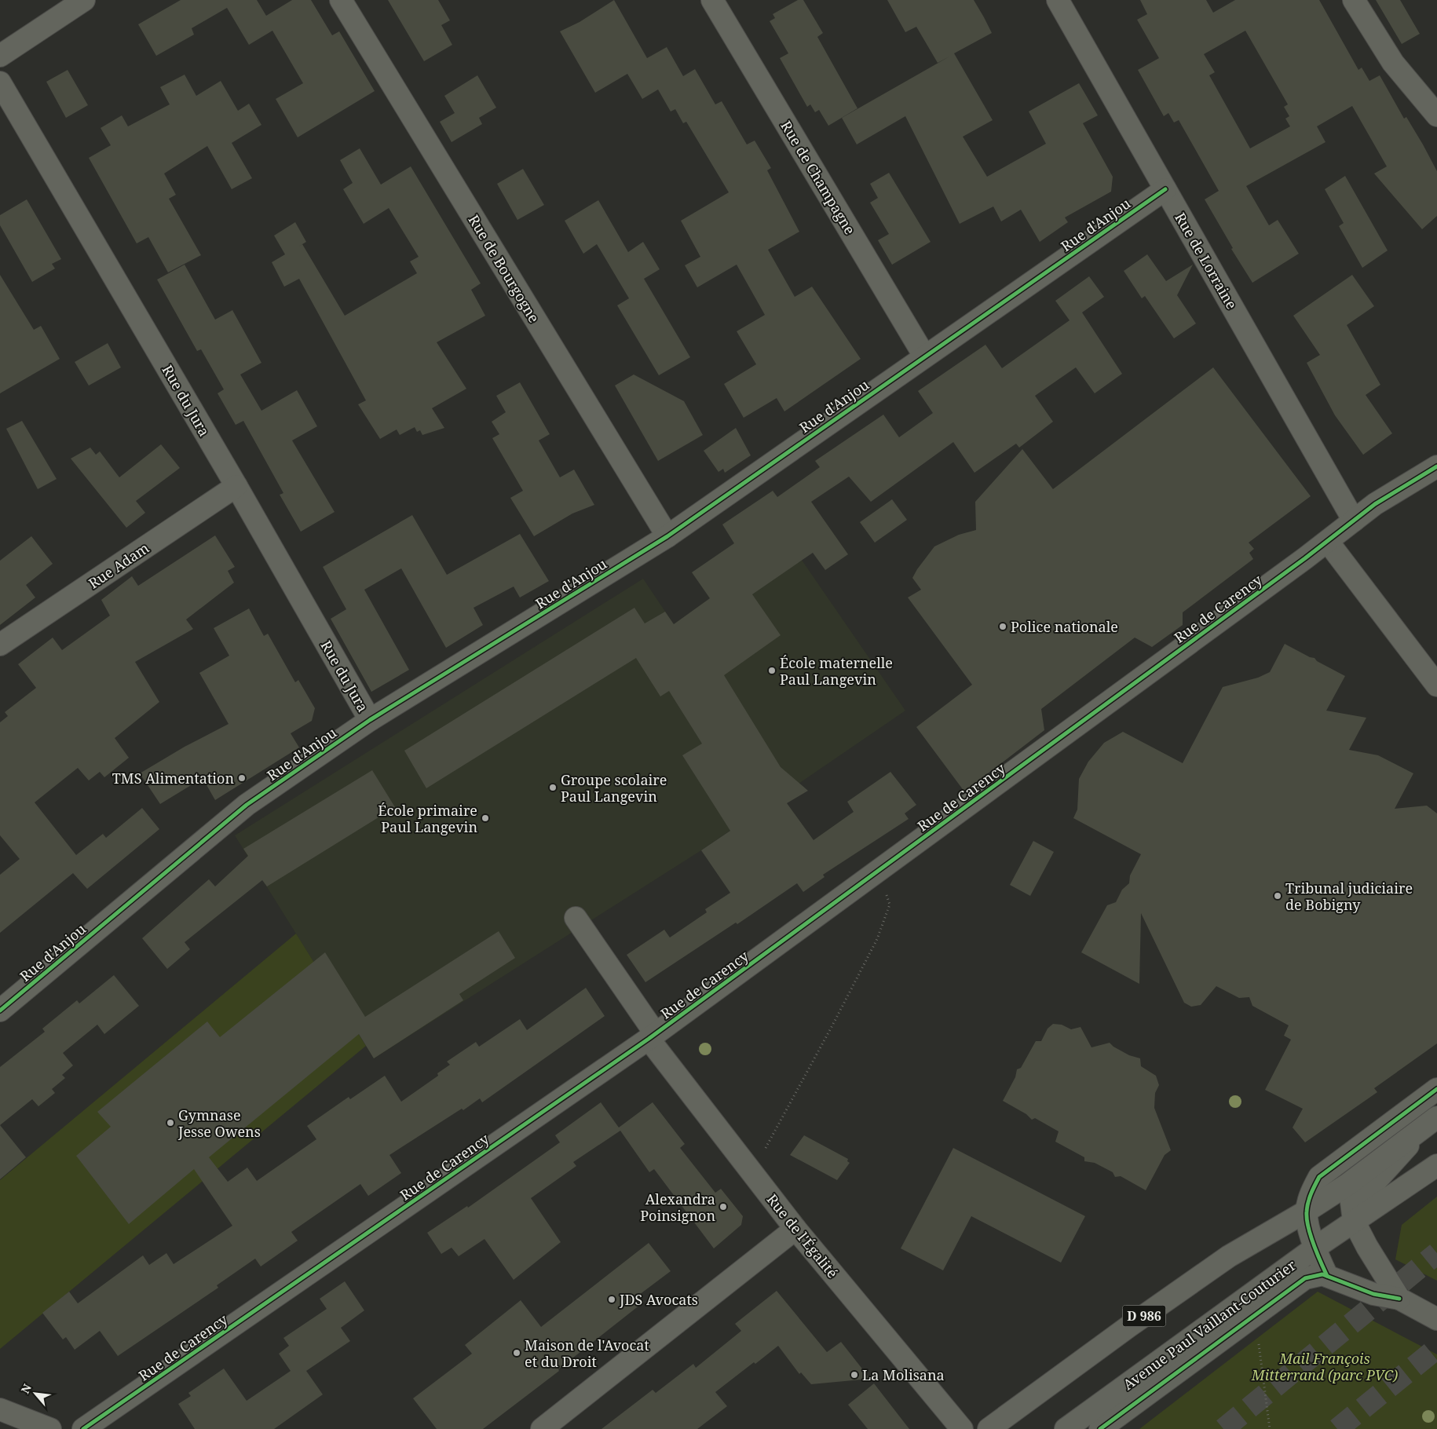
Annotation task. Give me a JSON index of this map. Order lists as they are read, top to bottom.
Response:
{
  "streets": {
    "street": [
      "Rue de Champagne",
      "Rue d'Anjou",
      "Rue de Lorraine",
      "Rue de Bourgogne",
      "Rue du Jura",
      "Rue Adam",
      "Rue de Carency",
      "Rue de l'Égalité",
      "D 986",
      "Avenue Paul Vaillant-Couturier"
    ]
  },
  "crossings": [
    ["Rue de Champagne", "Rue d'Anjou"],
    ["Rue d'Anjou", "Rue de Lorraine"],
    ["Rue d'Anjou", "Rue de Bourgogne"],
    ["Rue d'Anjou", "Rue du Jura"],
    ["Rue de Lorraine", "Rue de Carency"],
    ["Rue du Jura", "Rue Adam"],
    ["Rue de Carency", "Rue de l'Égalité"]
  ],
  "parks": ["Mail François Mitterrand (parc PVC)"],
  "places": [
    "Police nationale",
    "École maternelle Paul Langevin",
    "TMS Alimentation",
    "Groupe scolaire Paul Langevin",
    "École primaire Paul Langevin",
    "Tribunal judiciaire de Bobigny",
    "Gymnase Jesse Owens",
    "Alexandra Poinsignon",
    "JDS Avocats",
    "Maison de l'Avocat et du Droit",
    "La Molisana"
  ],
  "north": "top left"
}
